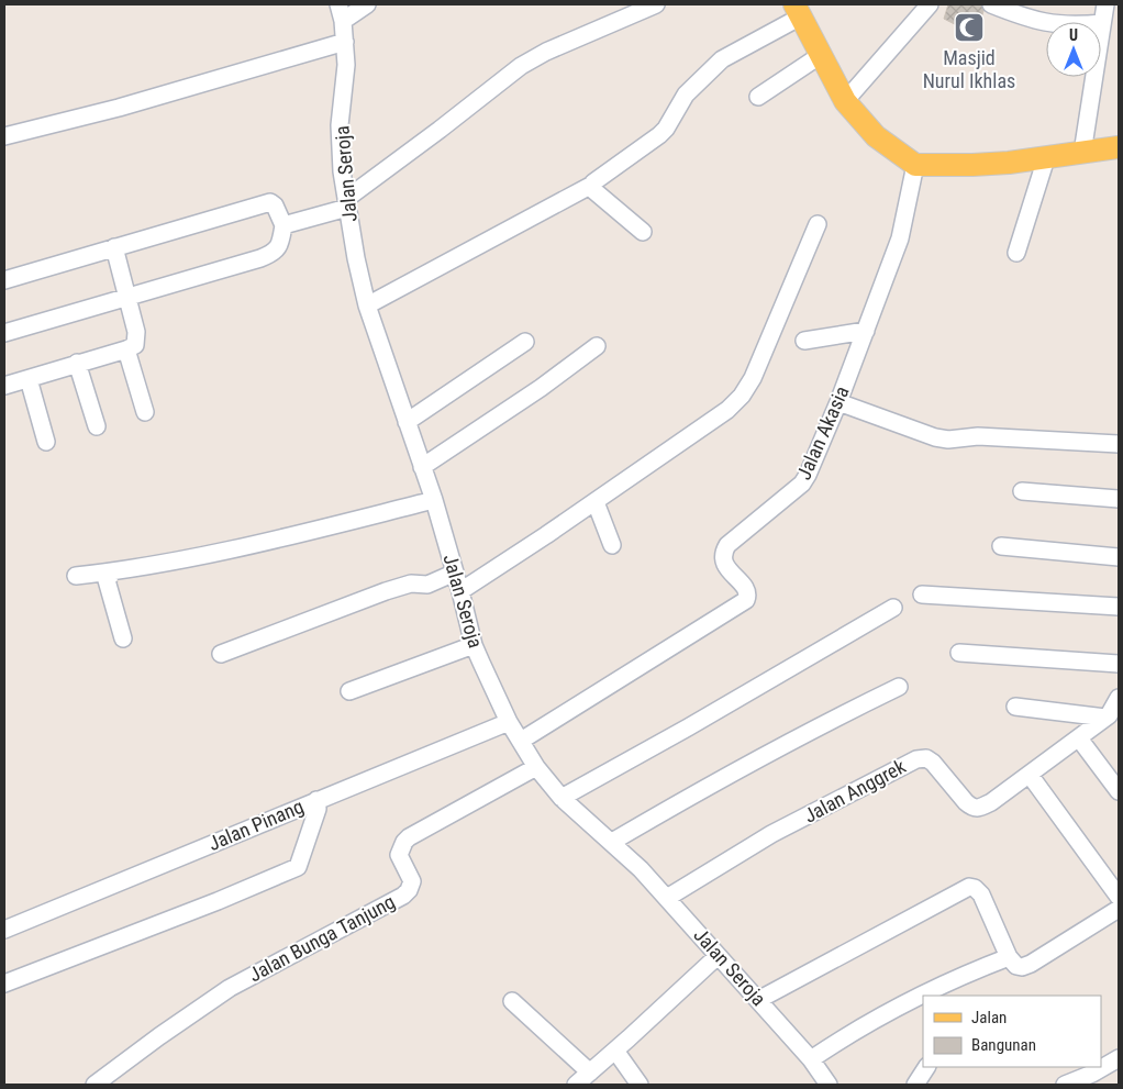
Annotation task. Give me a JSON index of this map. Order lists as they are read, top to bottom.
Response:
{
  "streets": {
    "street": [
      "Jalan Seroja",
      "Jalan Akasia",
      "Jalan Anggrek",
      "Jalan Pinang",
      "Jalan Bunga Tanjung"
    ]
  },
  "crossings": [
    ["Jalan Seroja", "Jalan Akasia"],
    ["Jalan Seroja", "Jalan Anggrek"],
    ["Jalan Seroja", "Jalan Pinang"],
    ["Jalan Seroja", "Jalan Bunga Tanjung"]
  ],
  "places": {
    "mosque": ["Masjid Nurul Ikhlas"]
  },
  "legend": ["Jalan", "Bangunan"],
  "north": "top"
}
